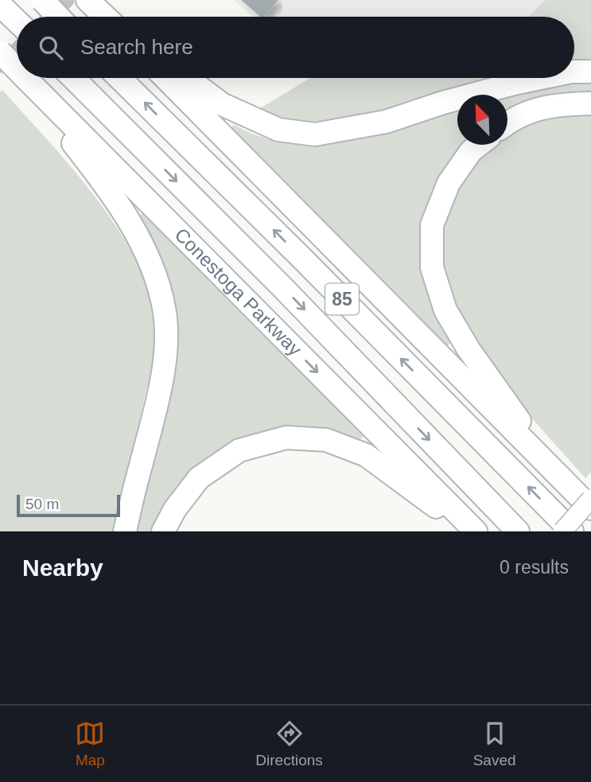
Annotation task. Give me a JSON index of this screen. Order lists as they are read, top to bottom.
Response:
{
  "streets": {
    "highway": ["Conestoga Parkway", "85"]
  },
  "scale_bar": "50 m",
  "north": "top left",
  "page": {
    "search": "Search here",
    "scale": "50 m",
    "heading": ["Nearby", "0 results"],
    "nav": ["Map", "Directions", "Saved"]
  }
}
